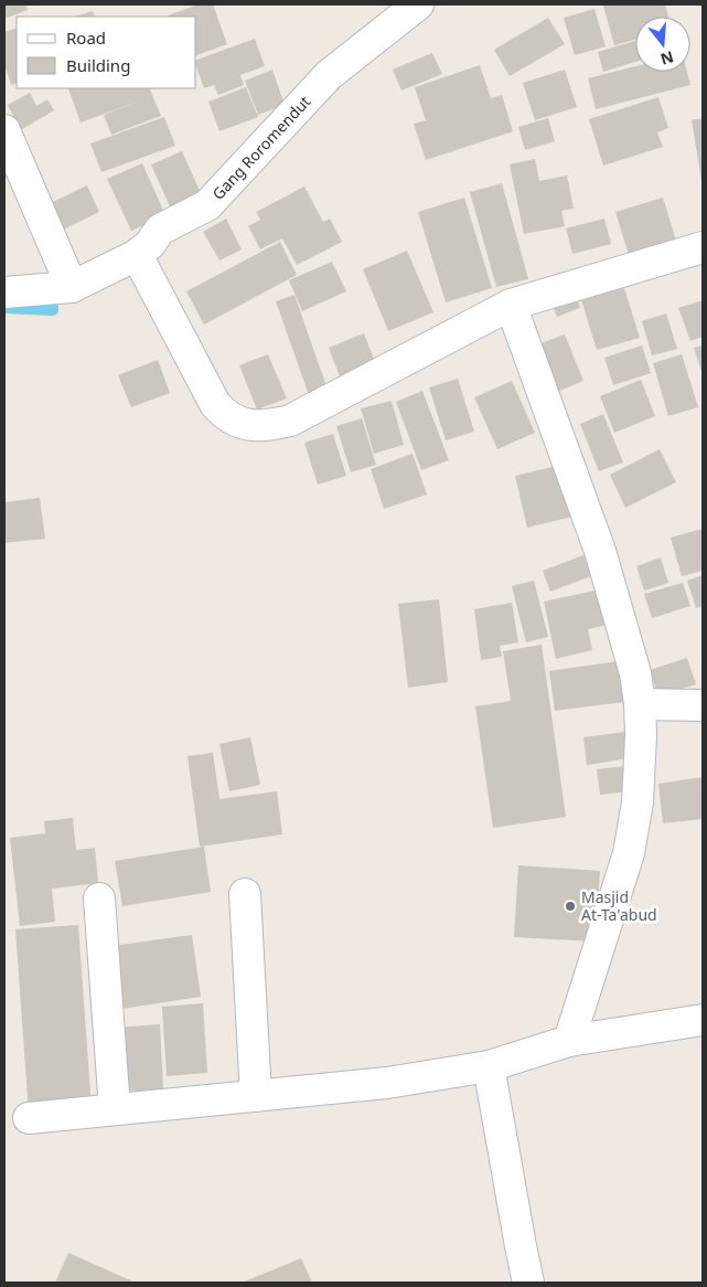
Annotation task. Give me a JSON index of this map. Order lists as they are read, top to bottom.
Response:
{
  "streets": {
    "street": ["Gang Roromendut"]
  },
  "places": ["Masjid At-Ta'abud"],
  "legend": ["Road", "Building"],
  "north": "bottom"
}
